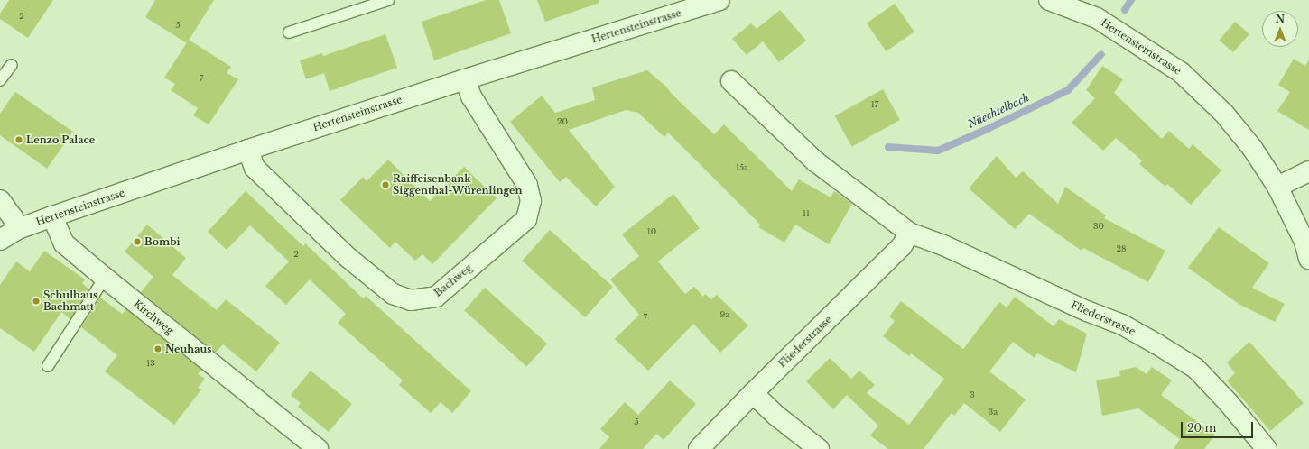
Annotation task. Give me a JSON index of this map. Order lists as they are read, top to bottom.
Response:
{
  "streets": {
    "street": [
      "Hertensteinstrasse",
      "Bachweg",
      "Kirchweg",
      "Fliederstrasse"
    ]
  },
  "crossings": [
    ["Hertensteinstrasse", "Bachweg"],
    ["Hertensteinstrasse", "Kirchweg"]
  ],
  "water": ["Nüechtelbach"],
  "places": [
    "Lenzo Palace",
    "Raiffeisenbank Siggenthal-Würenlingen",
    "Bombi",
    "Schulhaus Bachmatt",
    "Neuhaus"
  ],
  "house_numbers": [
    "2",
    "5",
    "7",
    "17",
    "20",
    "15a",
    "11",
    "30",
    "10",
    "28",
    "2",
    "9a",
    "7",
    "13",
    "3",
    "3a",
    "5"
  ],
  "scale_bar": "20 m",
  "north": "top"
}
